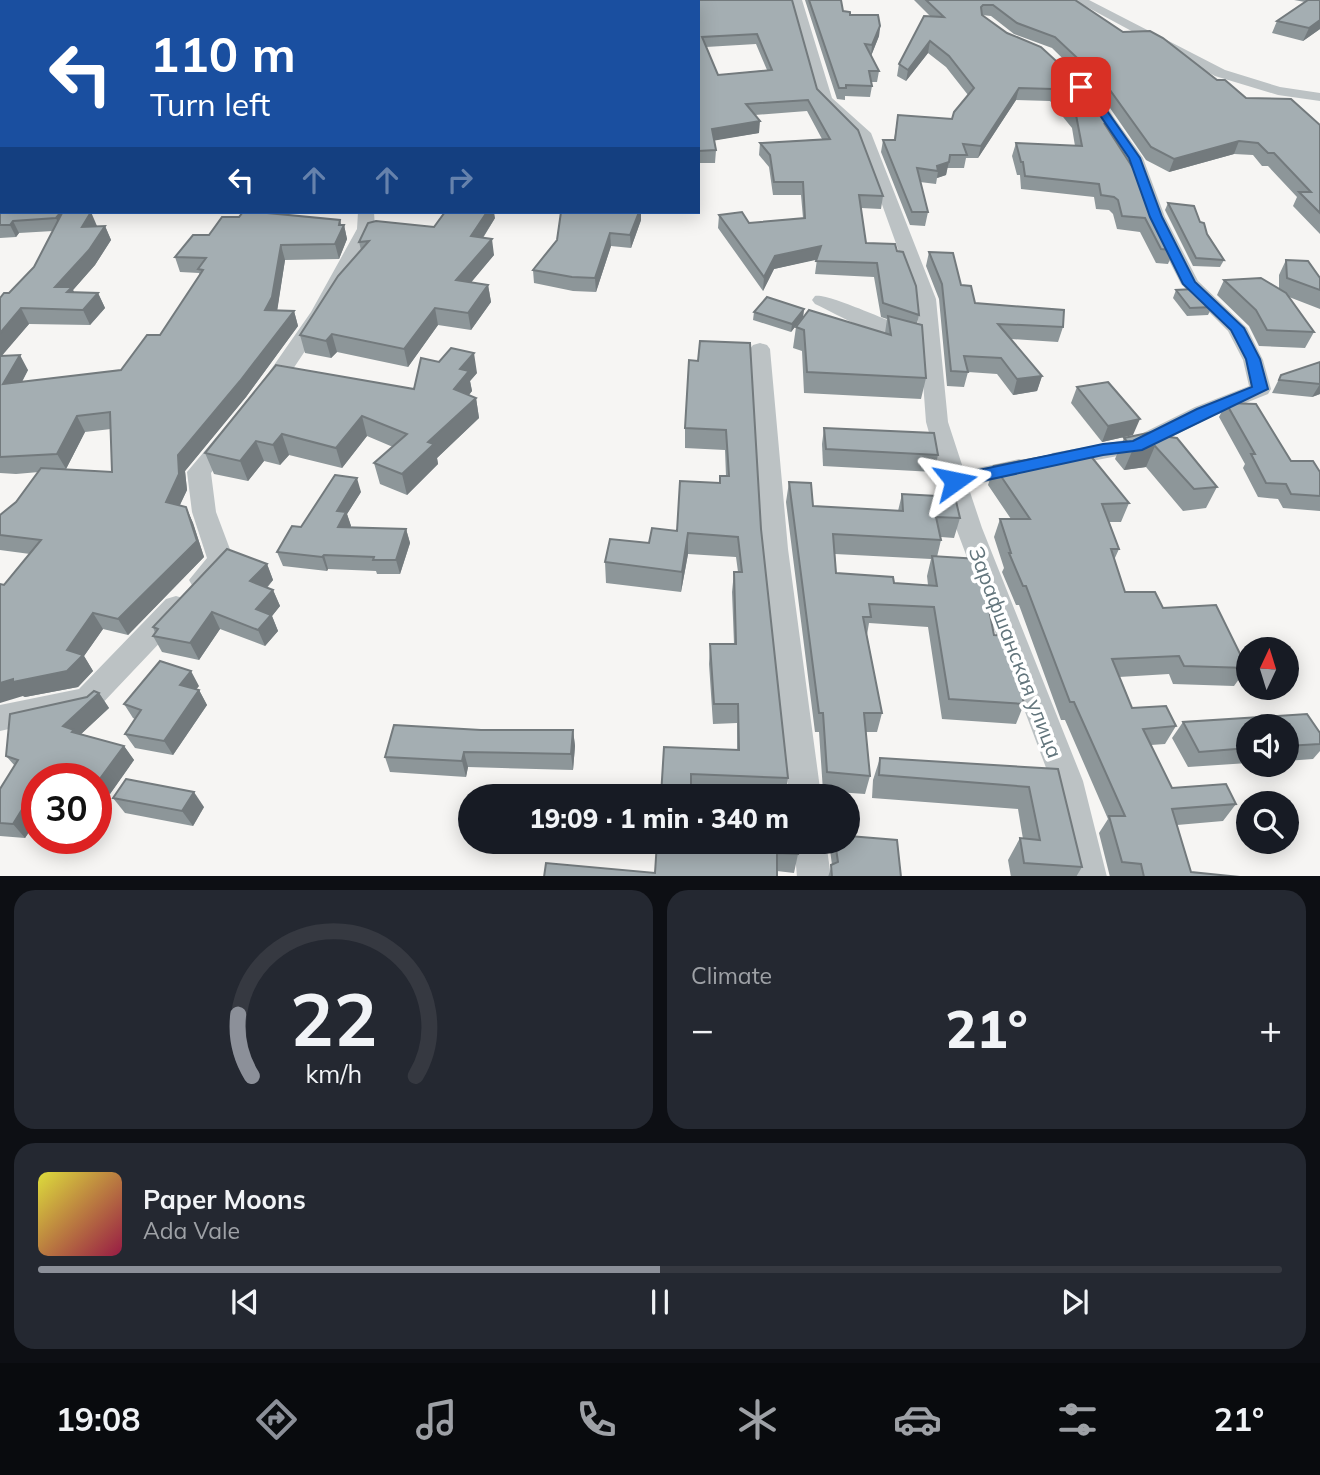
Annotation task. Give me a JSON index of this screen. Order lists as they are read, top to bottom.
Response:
{
  "streets": {
    "street": ["Зарафшанская улица"]
  },
  "north": "top",
  "page": {
    "turn": ["110 m", "Turn left"],
    "limit": "30",
    "trip": "19:09 · 1 min · 340 m",
    "tile": "Climate",
    "heat": ["−", "21°", "+"],
    "song": ["Paper Moons", "Ada Vale"],
    "tabs": ["19:08", "21°"],
    "gauge": ["22", "km/h"]
  }
}
